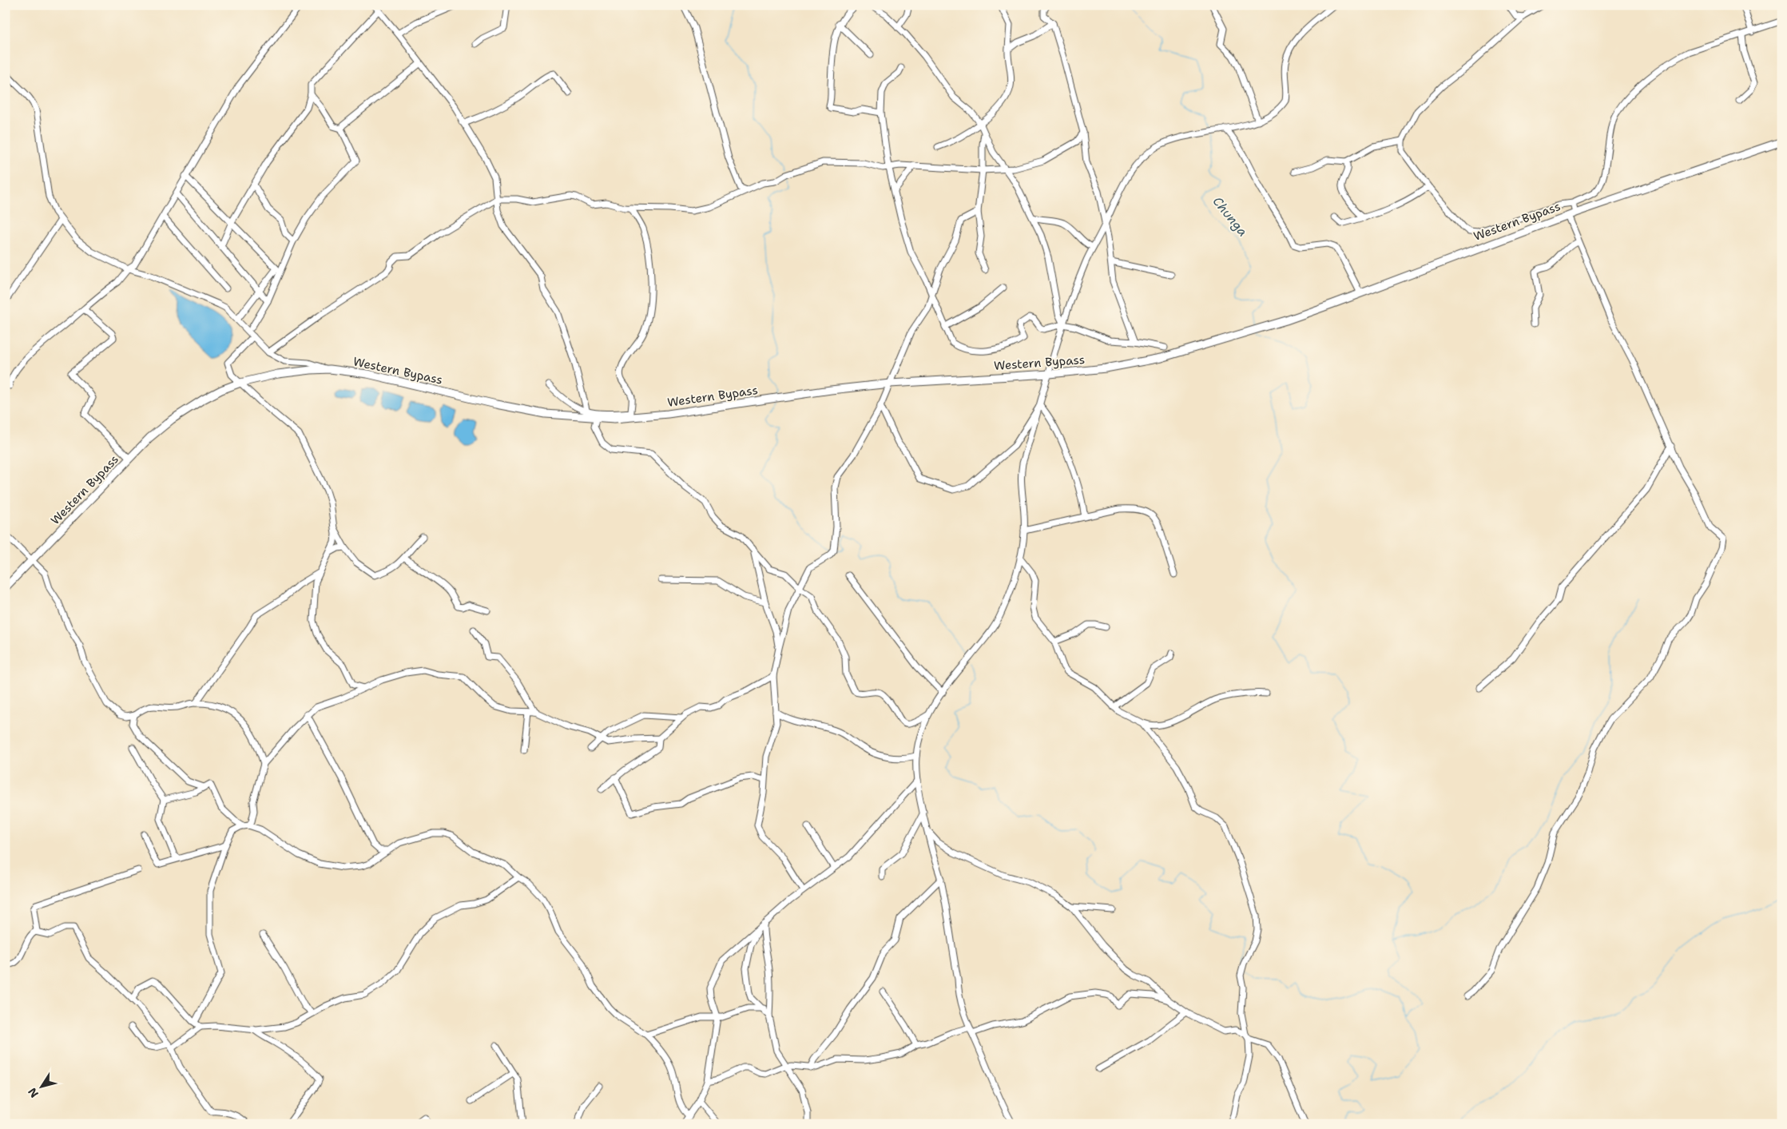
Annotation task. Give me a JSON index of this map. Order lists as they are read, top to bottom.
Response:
{
  "streets": {
    "main road": ["Western Bypass"]
  },
  "water": ["Chunga"],
  "north": "bottom left"
}
